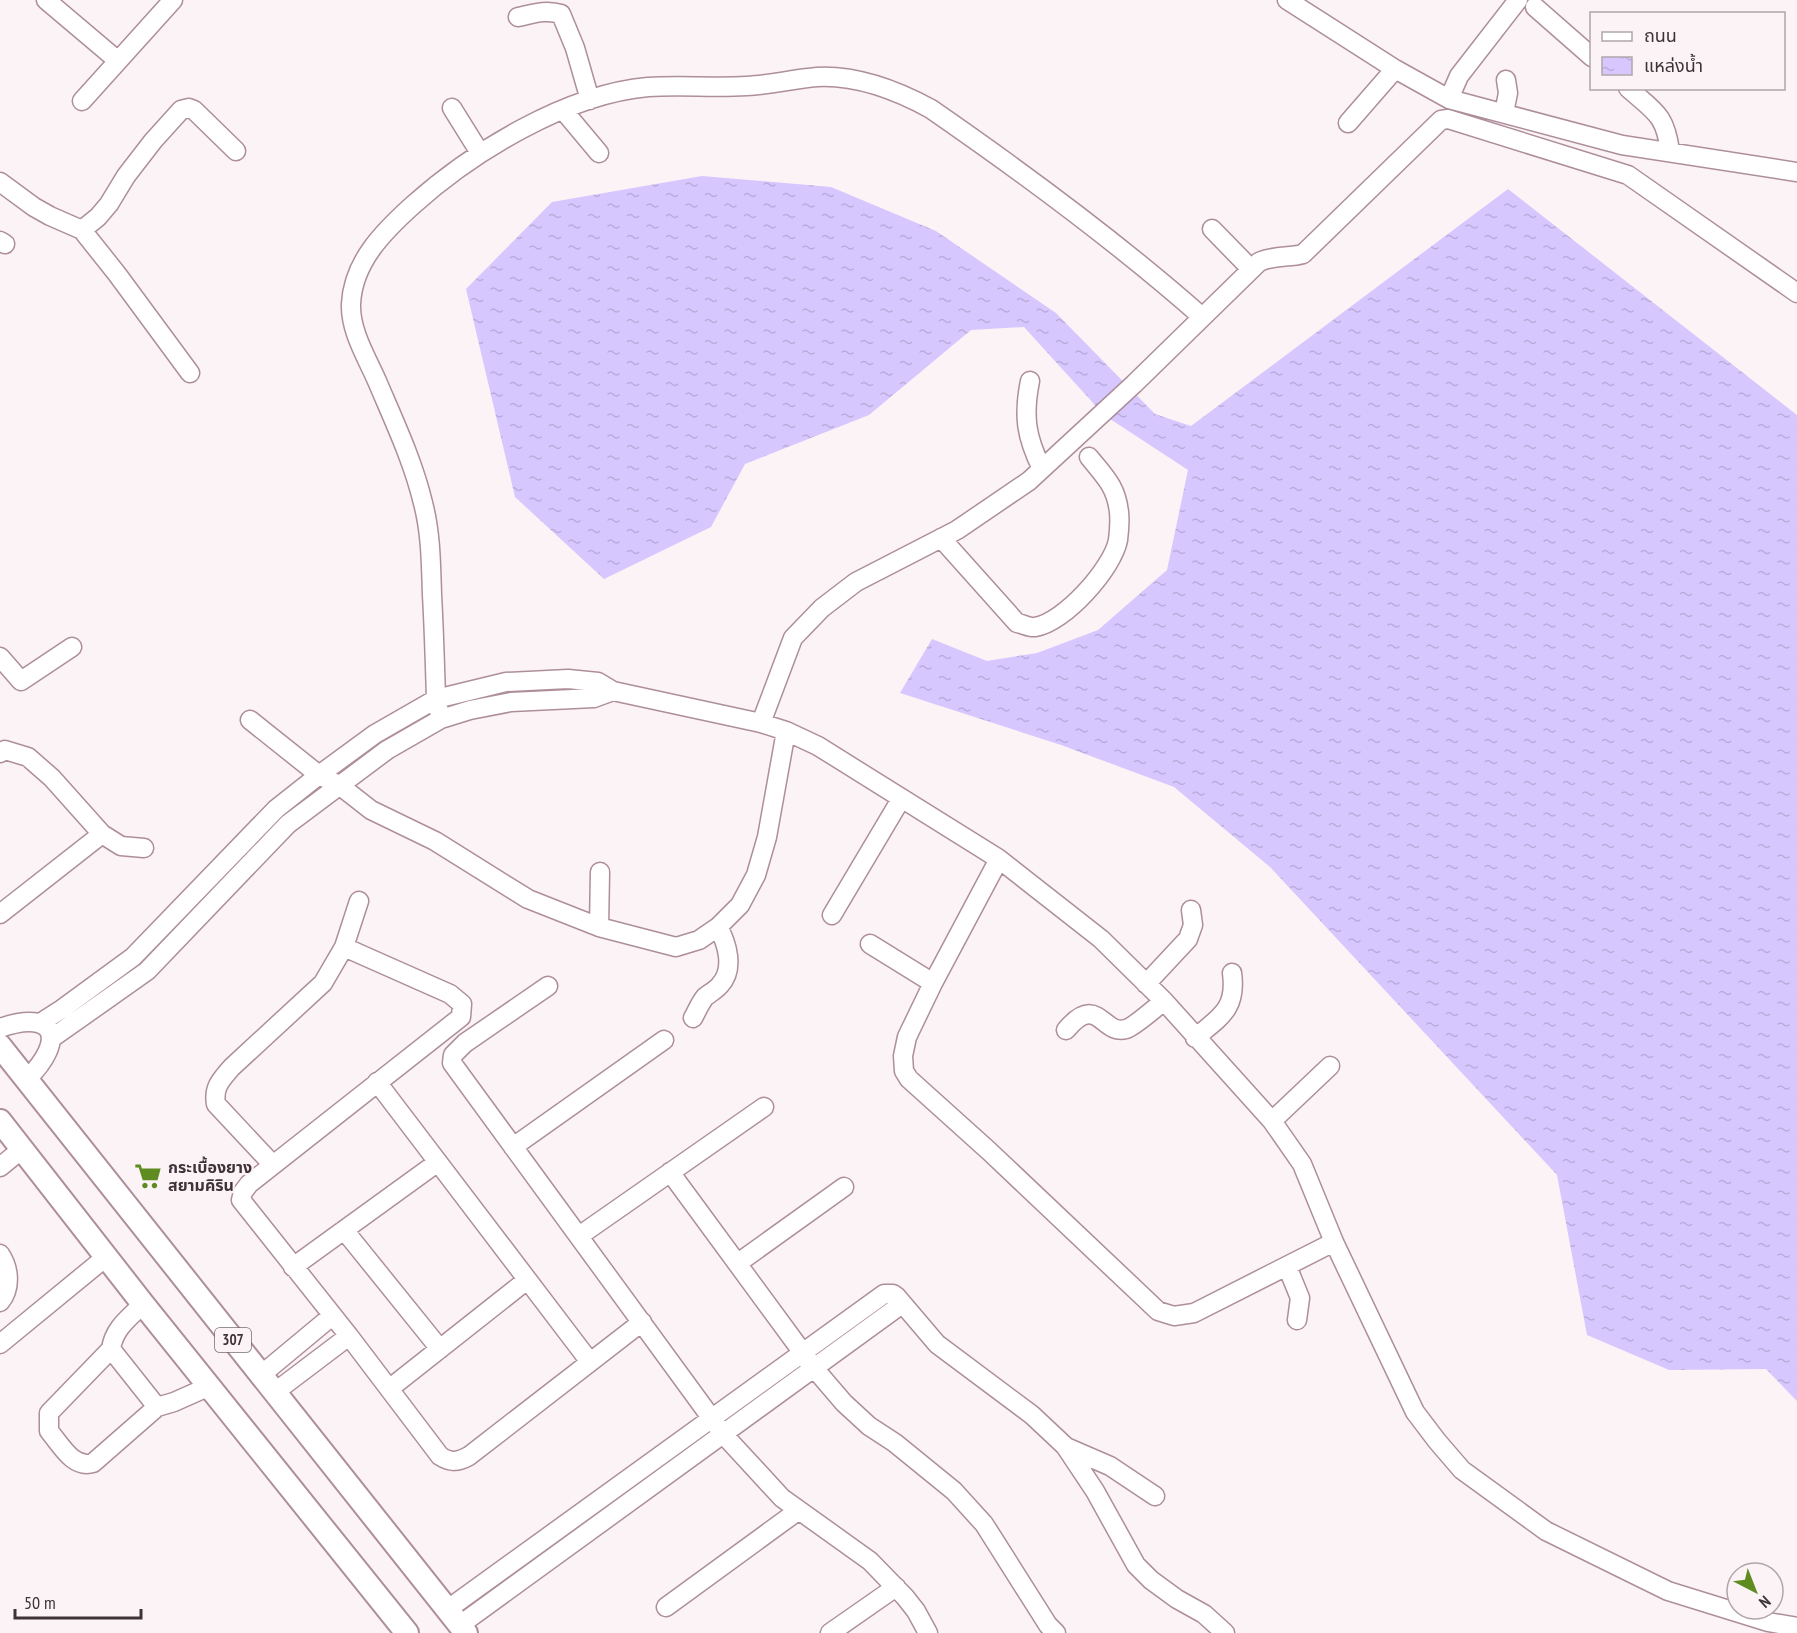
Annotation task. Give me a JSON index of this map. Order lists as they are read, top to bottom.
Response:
{
  "streets": {
    "main road": ["307"]
  },
  "places": {
    "supermarket": ["กระเบื้องยาง สยามคิริน"]
  },
  "legend": ["ถนน", "แหล่งน้ำ"],
  "scale_bar": "50 m",
  "north": "bottom right"
}
